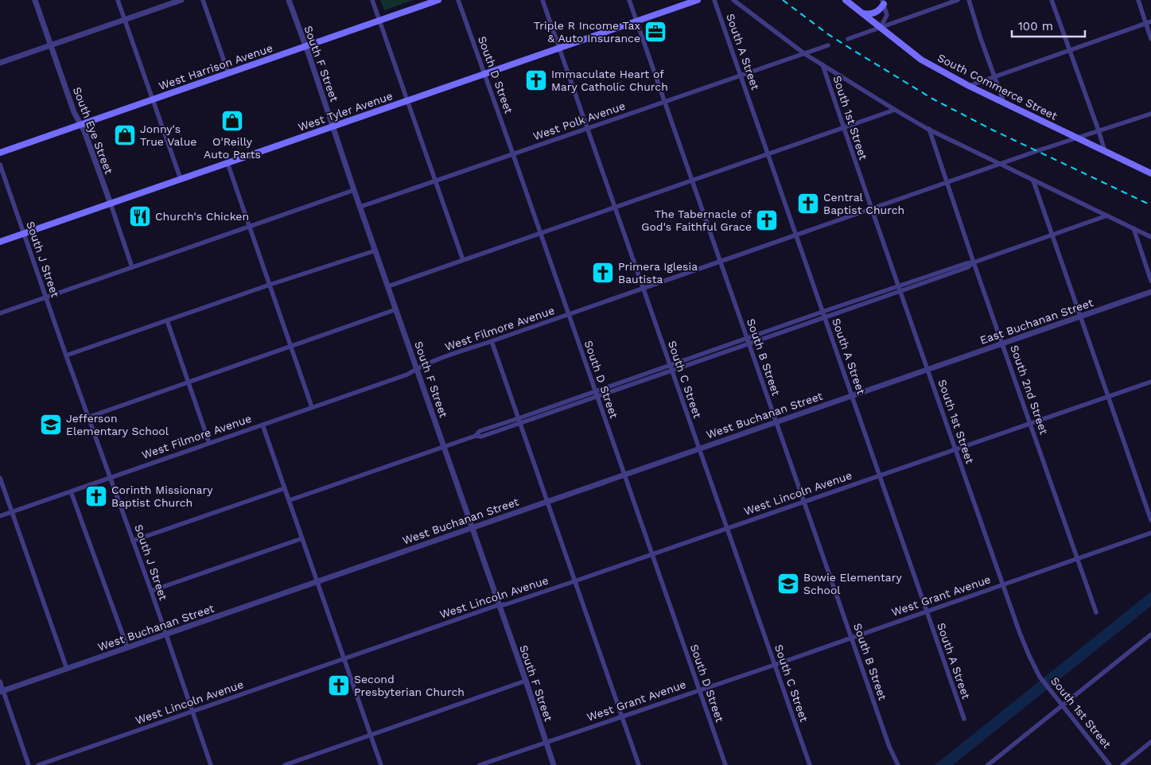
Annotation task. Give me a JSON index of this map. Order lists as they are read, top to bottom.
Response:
{
  "streets": {
    "main road": ["West Harrison Avenue", "South Commerce Street", "West Tyler Avenue"],
    "street": [
      "South A Street",
      "South F Street",
      "South D Street",
      "South 1st Street",
      "West Polk Avenue",
      "South Eye Street",
      "South J Street",
      "East Buchanan Street",
      "West Filmore Avenue",
      "South B Street",
      "South C Street",
      "South 2nd Street",
      "West Buchanan Street",
      "West Lincoln Avenue",
      "West Grant Avenue"
    ]
  },
  "crossings": [
    ["South A Street", "West Polk Avenue"],
    ["South A Street", "West Filmore Avenue"],
    ["South A Street", "West Buchanan Street"],
    ["South A Street", "West Lincoln Avenue"],
    ["South A Street", "West Grant Avenue"],
    ["South F Street", "West Harrison Avenue"],
    ["South F Street", "West Tyler Avenue"],
    ["South F Street", "West Polk Avenue"],
    ["South F Street", "West Filmore Avenue"],
    ["South F Street", "West Buchanan Street"],
    ["South F Street", "West Lincoln Avenue"],
    ["South F Street", "West Grant Avenue"],
    ["West Harrison Avenue", "South Eye Street"],
    ["South D Street", "West Tyler Avenue"],
    ["South D Street", "West Polk Avenue"],
    ["South D Street", "West Filmore Avenue"],
    ["South D Street", "West Buchanan Street"],
    ["South D Street", "West Lincoln Avenue"],
    ["South D Street", "West Grant Avenue"],
    ["South Commerce Street", "West Filmore Avenue"],
    ["West Tyler Avenue", "South Eye Street"],
    ["West Tyler Avenue", "South J Street"],
    ["West Tyler Avenue", "South B Street"],
    ["West Tyler Avenue", "South C Street"],
    ["South 1st Street", "East Buchanan Street"],
    ["South 1st Street", "West Filmore Avenue"],
    ["South 1st Street", "West Buchanan Street"],
    ["South 1st Street", "West Lincoln Avenue"],
    ["South 1st Street", "West Grant Avenue"],
    ["West Polk Avenue", "South B Street"],
    ["West Polk Avenue", "South C Street"],
    ["South J Street", "West Filmore Avenue"],
    ["South J Street", "West Buchanan Street"],
    ["South J Street", "West Lincoln Avenue"],
    ["East Buchanan Street", "South 2nd Street"],
    ["East Buchanan Street", "West Buchanan Street"],
    ["West Filmore Avenue", "South B Street"],
    ["West Filmore Avenue", "South C Street"],
    ["West Filmore Avenue", "South 2nd Street"],
    ["South B Street", "West Buchanan Street"],
    ["South B Street", "West Lincoln Avenue"],
    ["South B Street", "West Grant Avenue"],
    ["South C Street", "West Buchanan Street"],
    ["South C Street", "West Lincoln Avenue"],
    ["South C Street", "West Grant Avenue"],
    ["South 2nd Street", "West Lincoln Avenue"],
    ["South 2nd Street", "West Grant Avenue"]
  ],
  "places": {
    "office": ["Triple R Income Tax & Auto Insurance"],
    "church": [
      "Immaculate Heart of Mary Catholic Church",
      "Central Baptist Church",
      "The Tabernacle of God's Faithful Grace",
      "Primera Iglesia Bautista",
      "Corinth Missionary Baptist Church",
      "Second Presbyterian Church"
    ],
    "shop": ["O'Reilly Auto Parts", "Jonny's True Value"],
    "restaurant": ["Church's Chicken"],
    "school or university": ["Jefferson Elementary School", "Bowie Elementary School"]
  },
  "scale_bar": "100 m"
}
